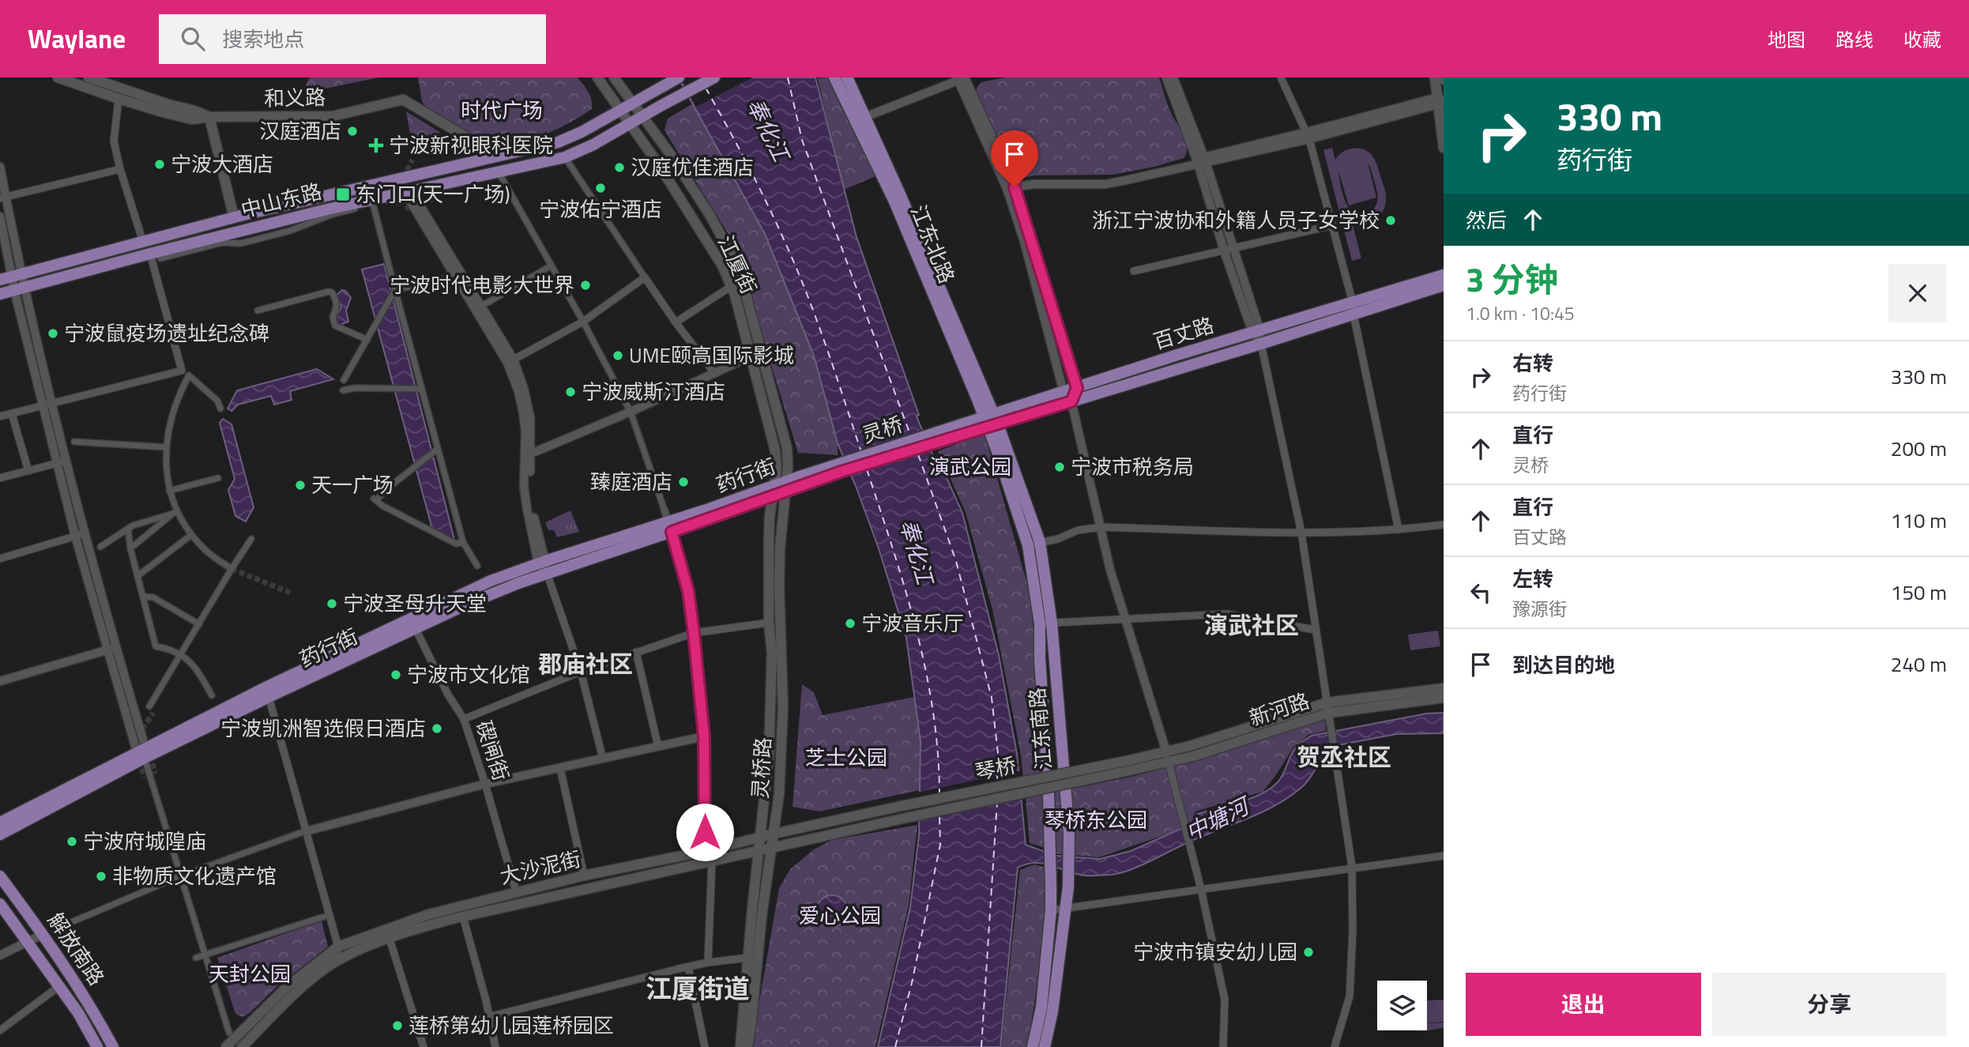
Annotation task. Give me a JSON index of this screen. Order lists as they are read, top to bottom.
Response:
{
  "streets": {
    "main road": [
      "和义路",
      "中山东路",
      "江东北路",
      "江厦街",
      "百丈路",
      "灵桥",
      "药行街",
      "新河路",
      "江东南路",
      "灵桥路",
      "琴桥",
      "大沙泥街",
      "解放南路"
    ],
    "street": ["碶闸街"]
  },
  "crossings": [
    ["和义路", "中山东路"],
    ["中山东路", "江厦街"],
    ["江东北路", "百丈路"],
    ["江东北路", "江东南路"],
    ["江厦街", "药行街"],
    ["江厦街", "灵桥路"],
    ["百丈路", "灵桥"],
    ["百丈路", "江东南路"],
    ["灵桥", "药行街"],
    ["药行街", "碶闸街"],
    ["药行街", "灵桥路"],
    ["新河路", "琴桥"],
    ["碶闸街", "大沙泥街"],
    ["灵桥路", "大沙泥街"],
    ["琴桥", "大沙泥街"]
  ],
  "districts": [
    "演武社区",
    "郡庙社区",
    "贺丞社区",
    "江厦街道"
  ],
  "water": ["奉化江", "中塘河"],
  "parks": [
    "时代广场",
    "演武公园",
    "芝士公园",
    "琴桥东公园",
    "爱心公园",
    "天封公园"
  ],
  "places": {
    "other": [
      "汉庭酒店",
      "宁波大酒店",
      "汉庭优佳酒店",
      "宁波佑宁酒店",
      "浙江宁波协和外籍人员子女学校",
      "宁波时代电影大世界",
      "宁波鼠疫场遗址纪念碑",
      "UME颐高国际影城",
      "宁波威斯汀酒店",
      "宁波市税务局",
      "臻庭酒店",
      "天一广场",
      "宁波圣母升天堂",
      "宁波音乐厅",
      "宁波市文化馆",
      "宁波凯洲智选假日酒店",
      "宁波府城隍庙",
      "非物质文化遗产馆",
      "宁波市镇安幼儿园",
      "莲桥第幼儿园莲桥园区"
    ],
    "health": ["宁波新视眼科医院"],
    "transit": ["东门口(天一广场)"]
  },
  "page": {
    "header": "Waylane",
    "search": "搜索地点",
    "nav": ["地图", "路线", "收藏"],
    "turn": ["330 m", "药行街"],
    "then": "然后",
    "heading": ["3 分钟", "1.0 km · 10:45"],
    "list": [
      {
        "name": "右转",
        "note": "药行街",
        "value": "330 m"
      },
      {
        "name": "直行",
        "note": "灵桥",
        "value": "200 m"
      },
      {
        "name": "直行",
        "note": "百丈路",
        "value": "110 m"
      },
      {
        "name": "左转",
        "note": "豫源街",
        "value": "150 m"
      },
      {
        "name": "到达目的地",
        "value": "240 m"
      }
    ],
    "buttons": ["退出", "分享"]
  }
}
